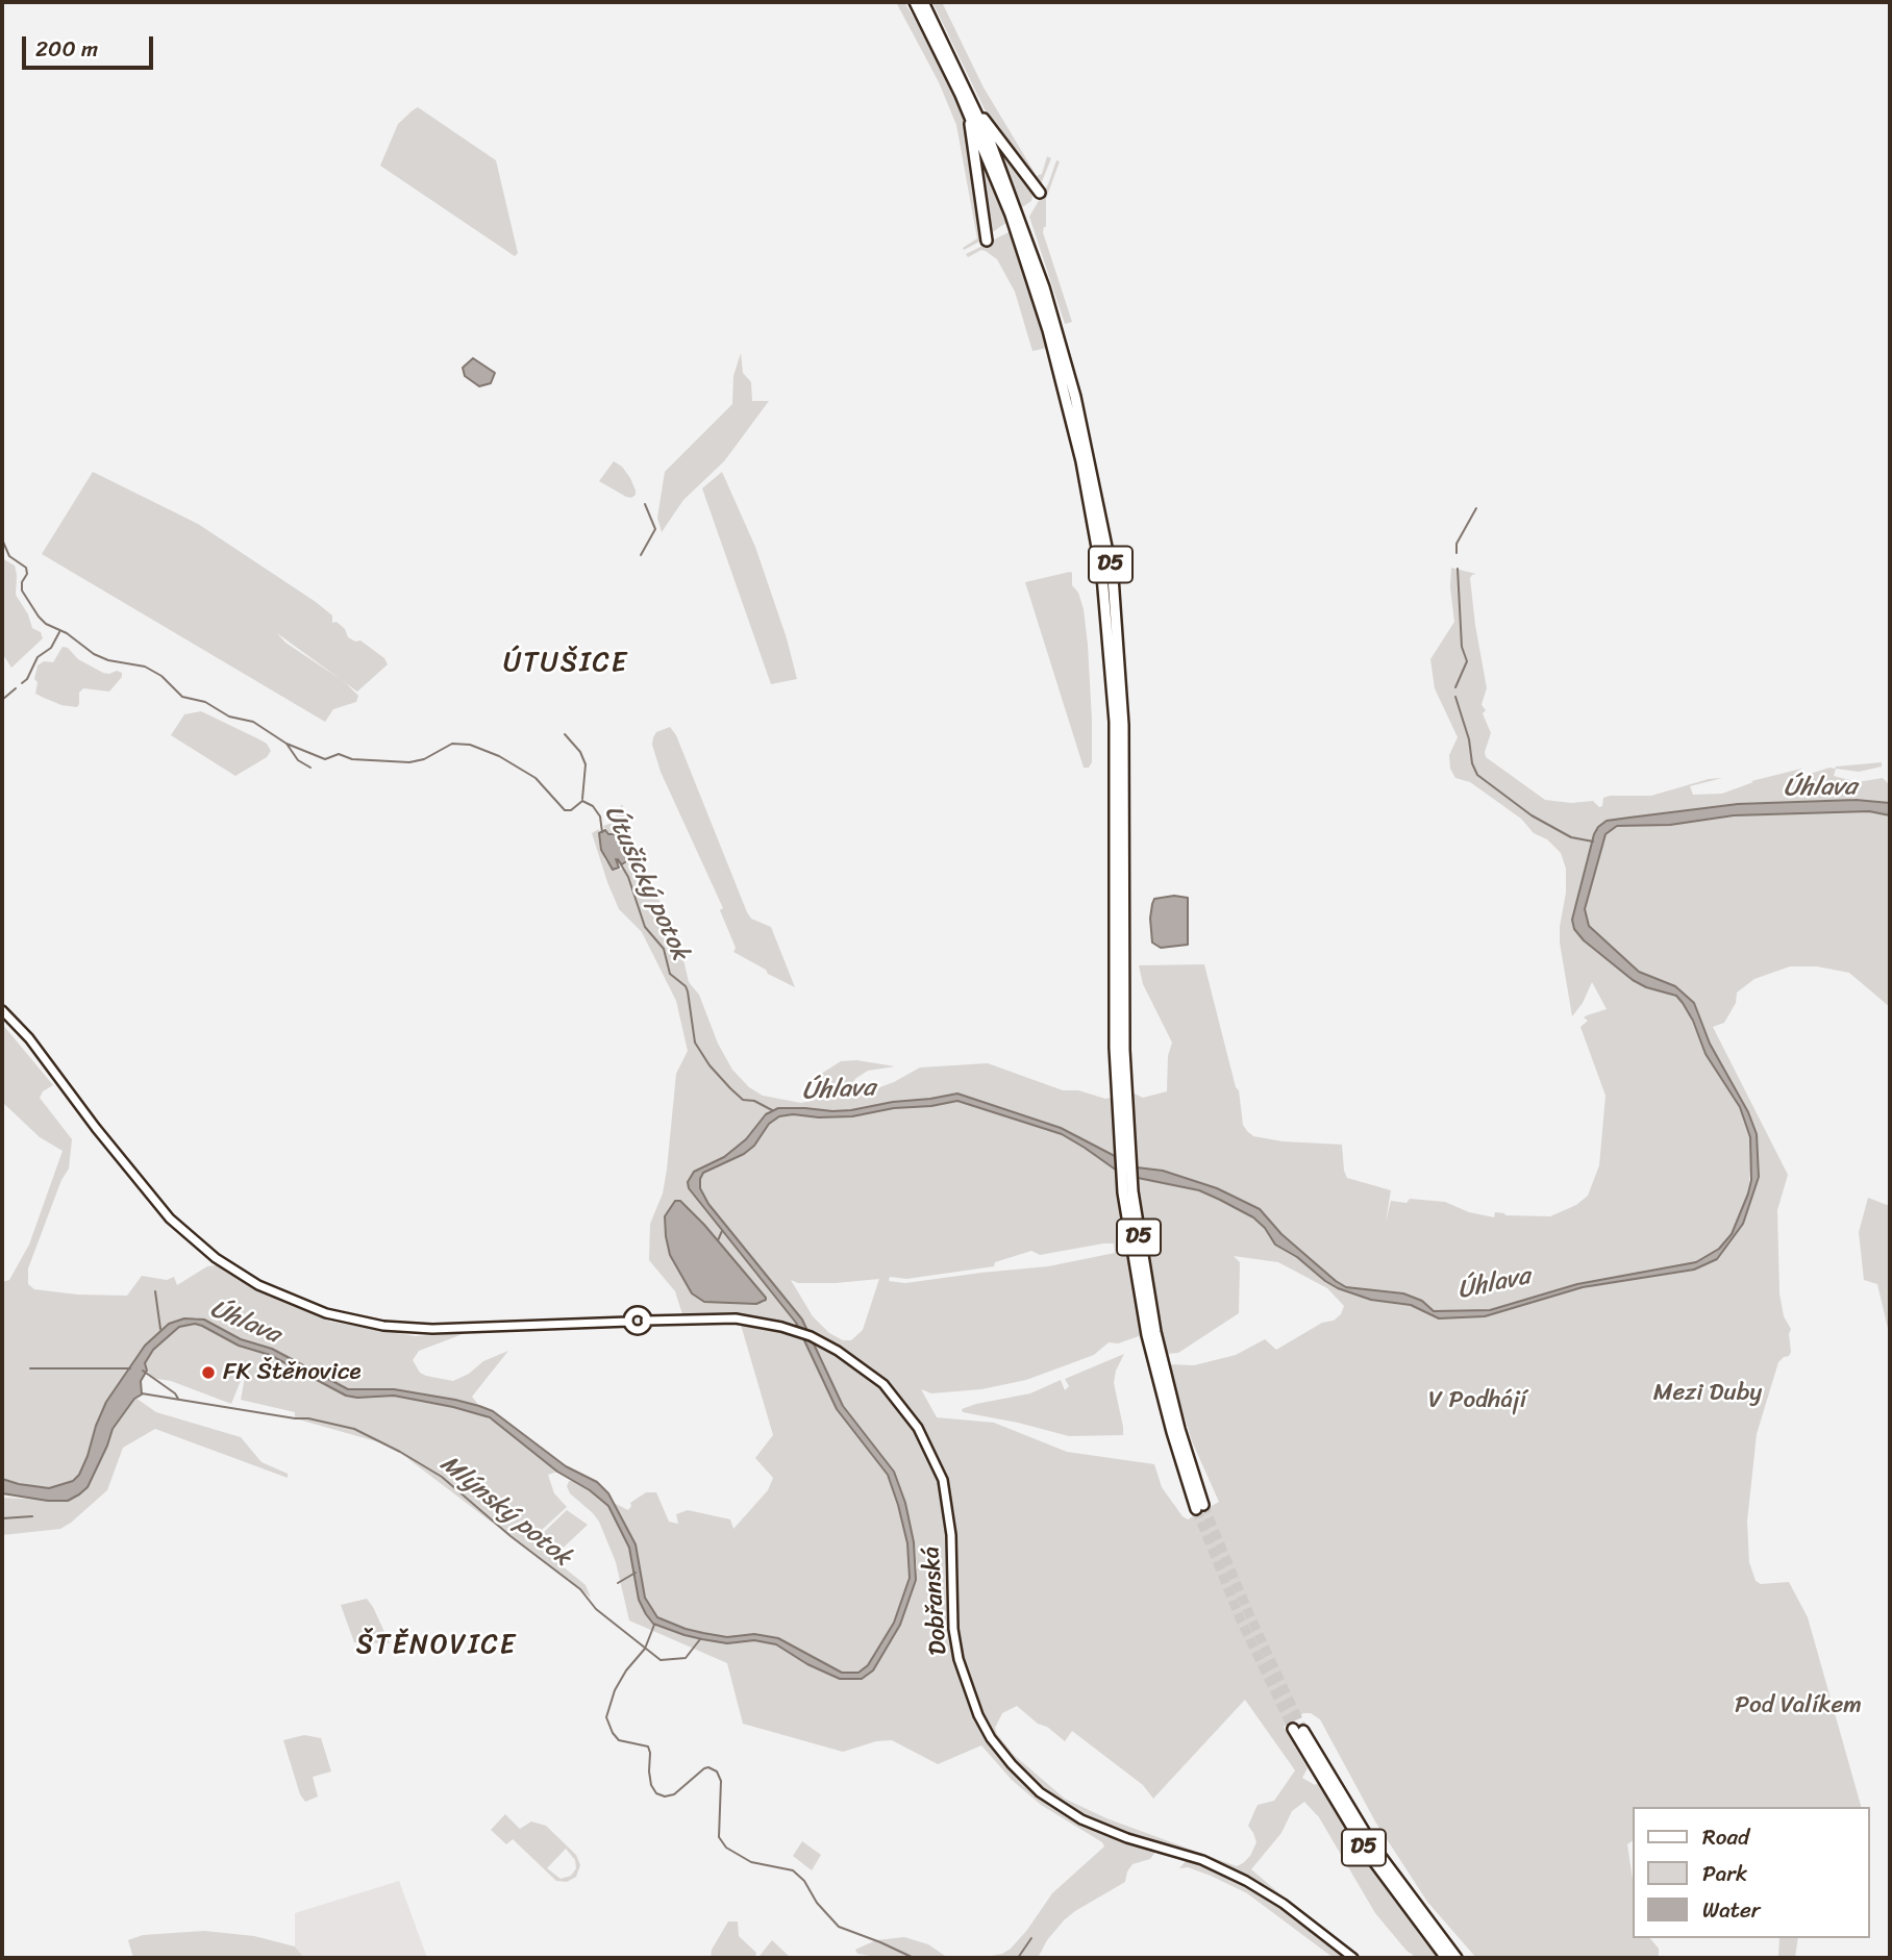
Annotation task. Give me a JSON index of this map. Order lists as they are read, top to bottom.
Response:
{
  "streets": {
    "highway": ["D5"],
    "main road": ["Dobřanská"]
  },
  "districts": ["ÚTUŠICE", "ŠTĚNOVICE"],
  "water": ["Úhlava", "Útušický potok", "Mlýnský potok"],
  "parks": ["Mezi Duby", "V Podhájí", "Pod Valíkem"],
  "places": ["FK Štěnovice"],
  "legend": ["Road", "Park", "Water"],
  "scale_bar": "200 m"
}
